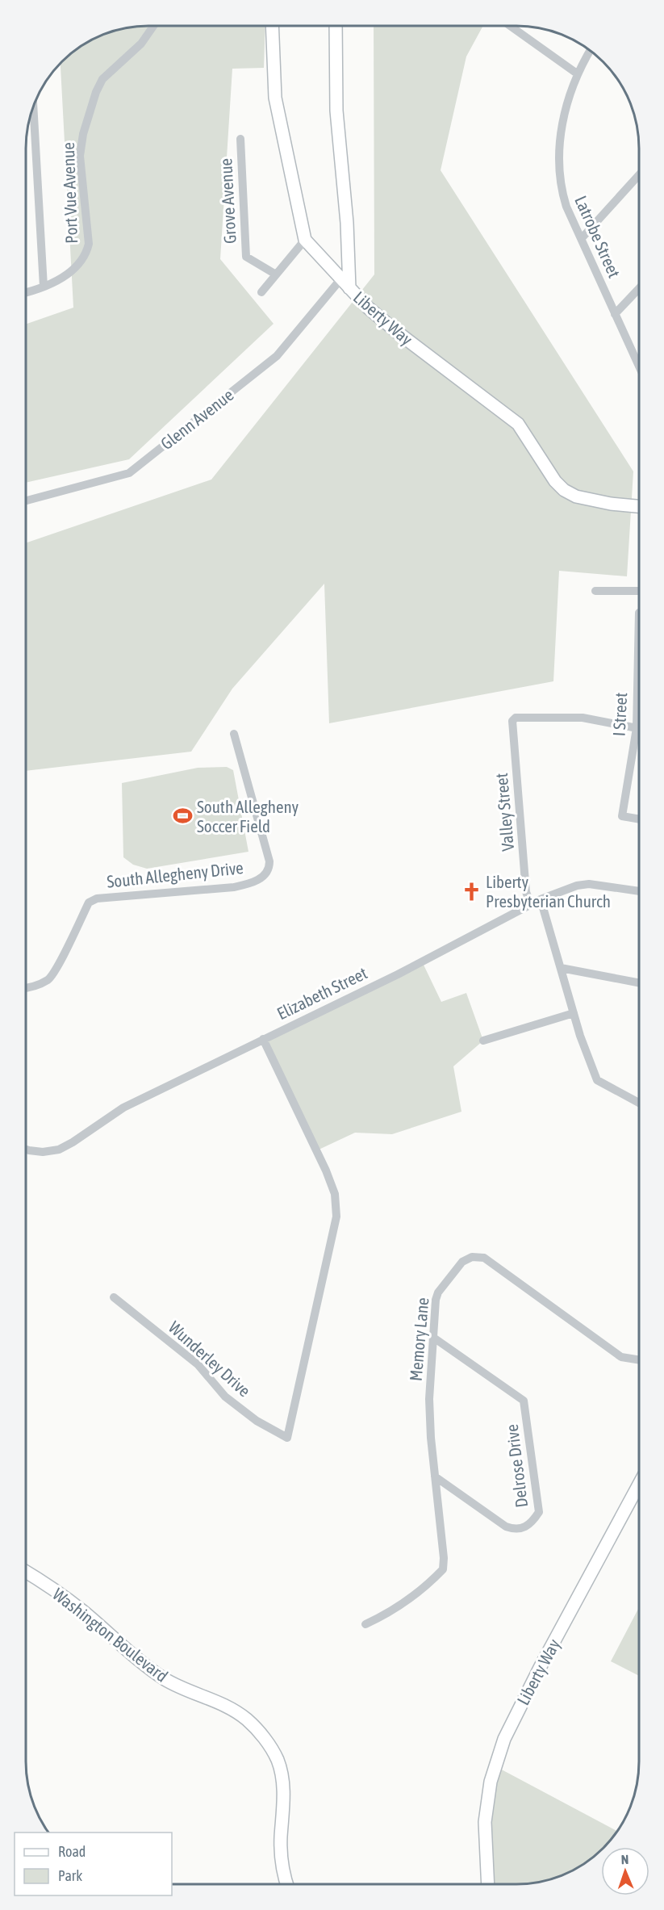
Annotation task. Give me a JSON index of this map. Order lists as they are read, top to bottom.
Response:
{
  "streets": {
    "street": [
      "Port Vue Avenue",
      "Grove Avenue",
      "Latrobe Street",
      "Liberty Way",
      "Glenn Avenue",
      "I Street",
      "Valley Street",
      "South Allegheny Drive",
      "Elizabeth Street",
      "Memory Lane",
      "Wunderley Drive",
      "Delrose Drive",
      "Washington Boulevard"
    ]
  },
  "crossings": [
    ["Liberty Way", "Glenn Avenue"],
    ["Valley Street", "Elizabeth Street"],
    ["Elizabeth Street", "Wunderley Drive"],
    ["Memory Lane", "Delrose Drive"]
  ],
  "places": {
    "sports": ["South Allegheny Soccer Field"],
    "church": ["Liberty Presbyterian Church"]
  },
  "legend": ["Road", "Park"],
  "north": "top"
}
